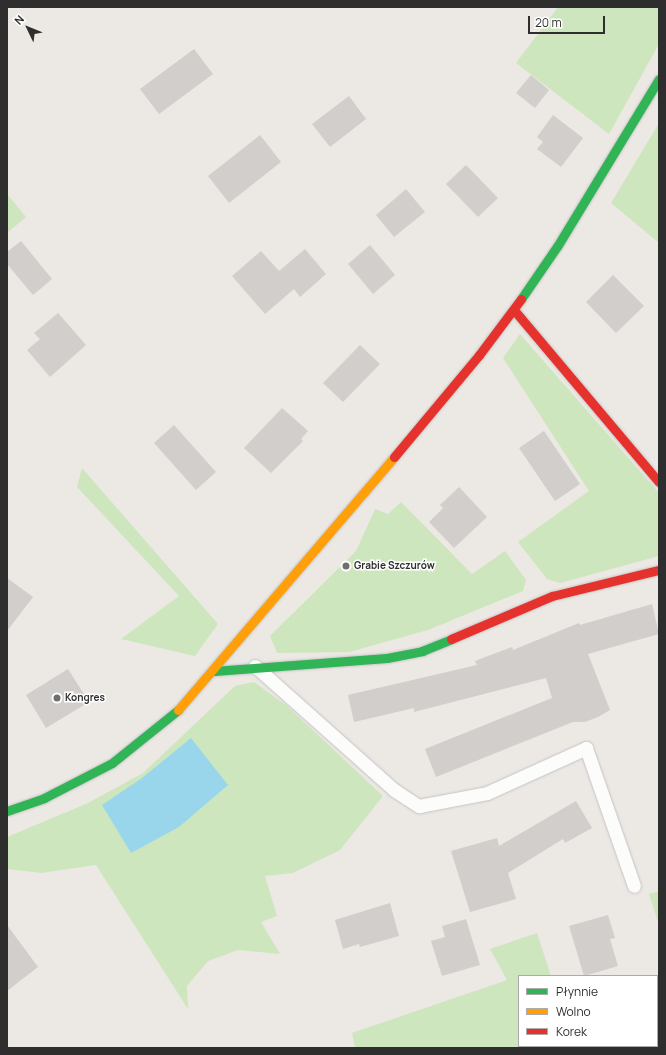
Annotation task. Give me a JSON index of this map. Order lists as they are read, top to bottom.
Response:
{
  "places": ["Grabie Szczurów", "Kongres"],
  "legend": ["Płynnie", "Wolno", "Korek"],
  "scale_bar": "20 m",
  "north": "top left"
}
